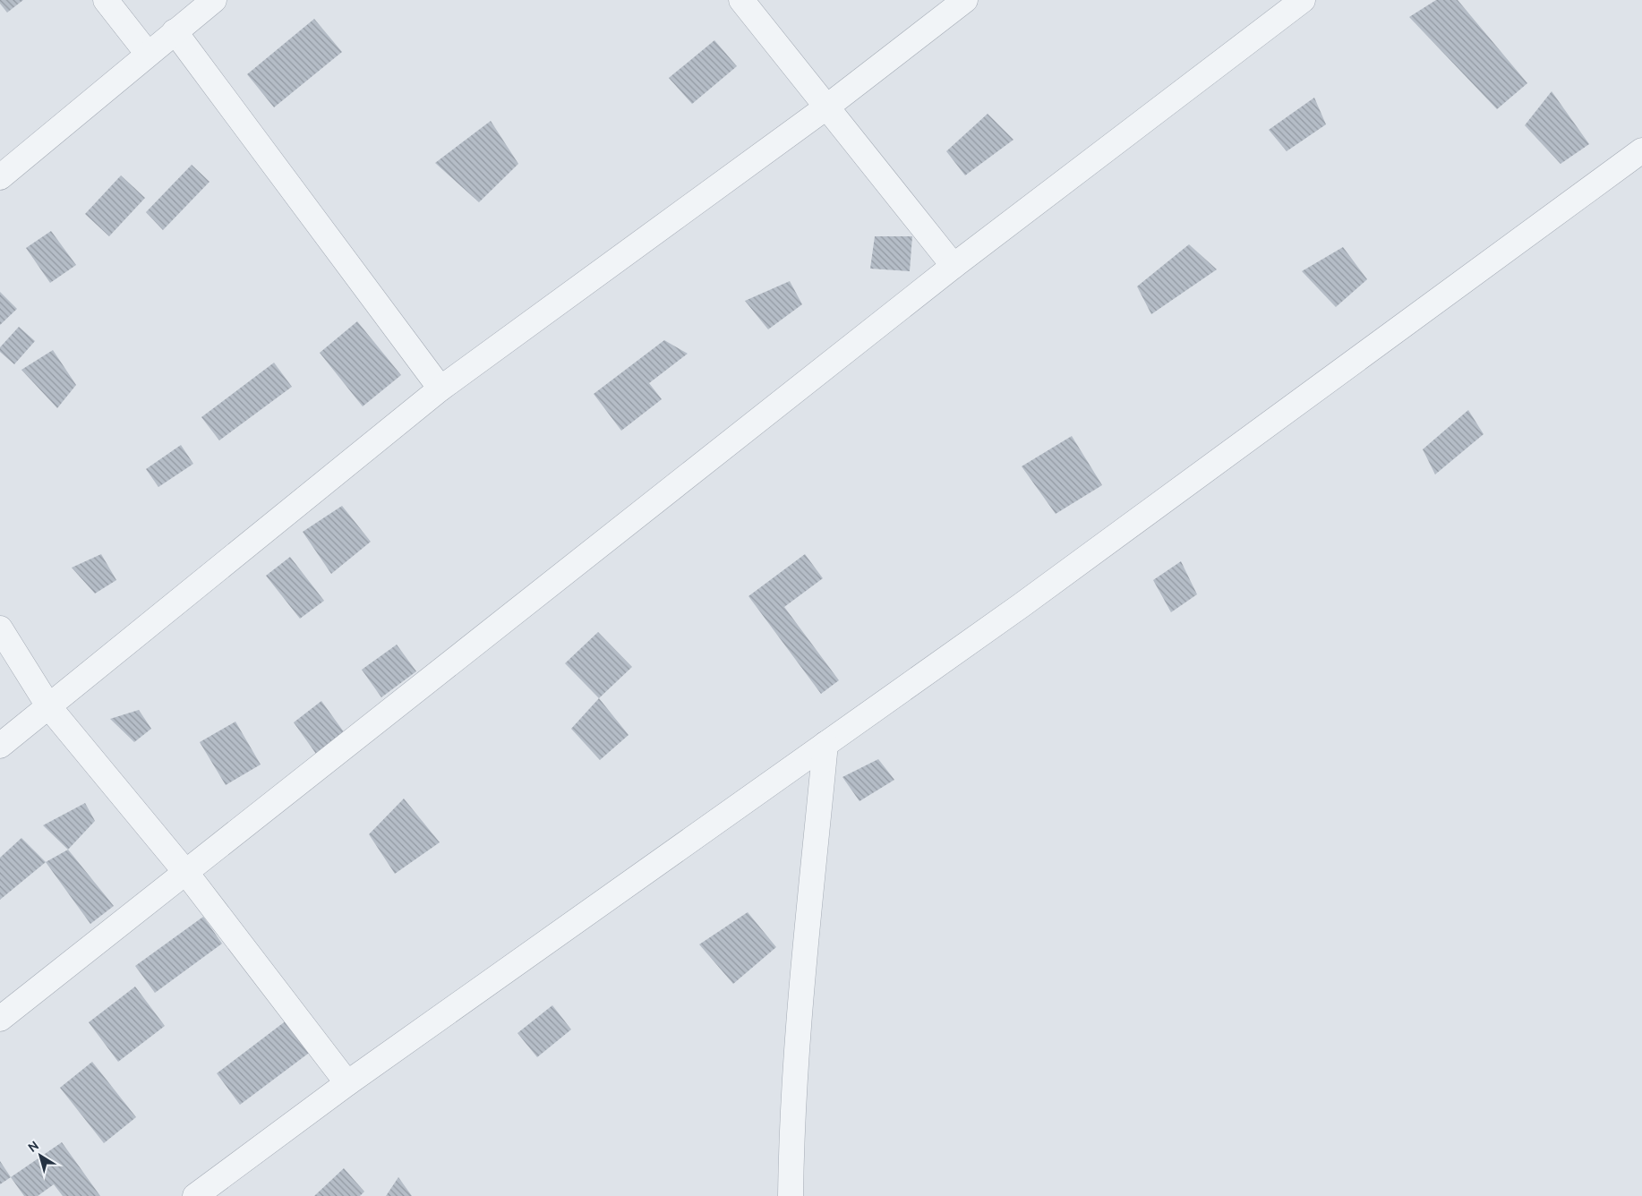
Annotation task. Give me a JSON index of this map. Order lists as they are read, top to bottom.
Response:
{
  "north": "top left"
}
